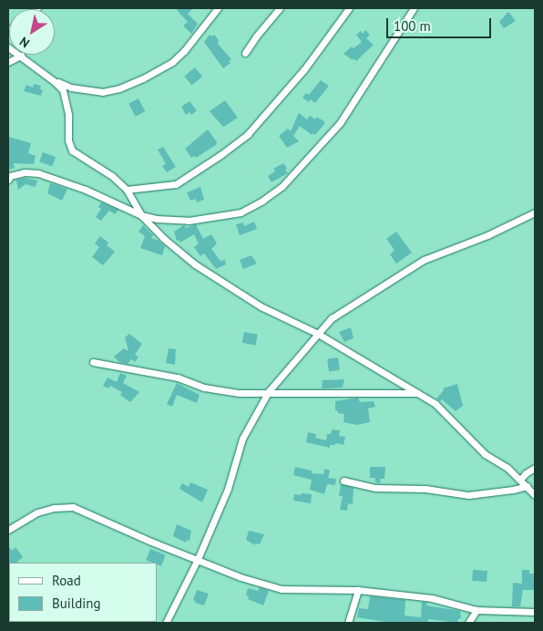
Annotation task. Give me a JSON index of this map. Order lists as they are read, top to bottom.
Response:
{
  "legend": ["Road", "Building"],
  "scale_bar": "100 m",
  "north": "bottom left"
}
